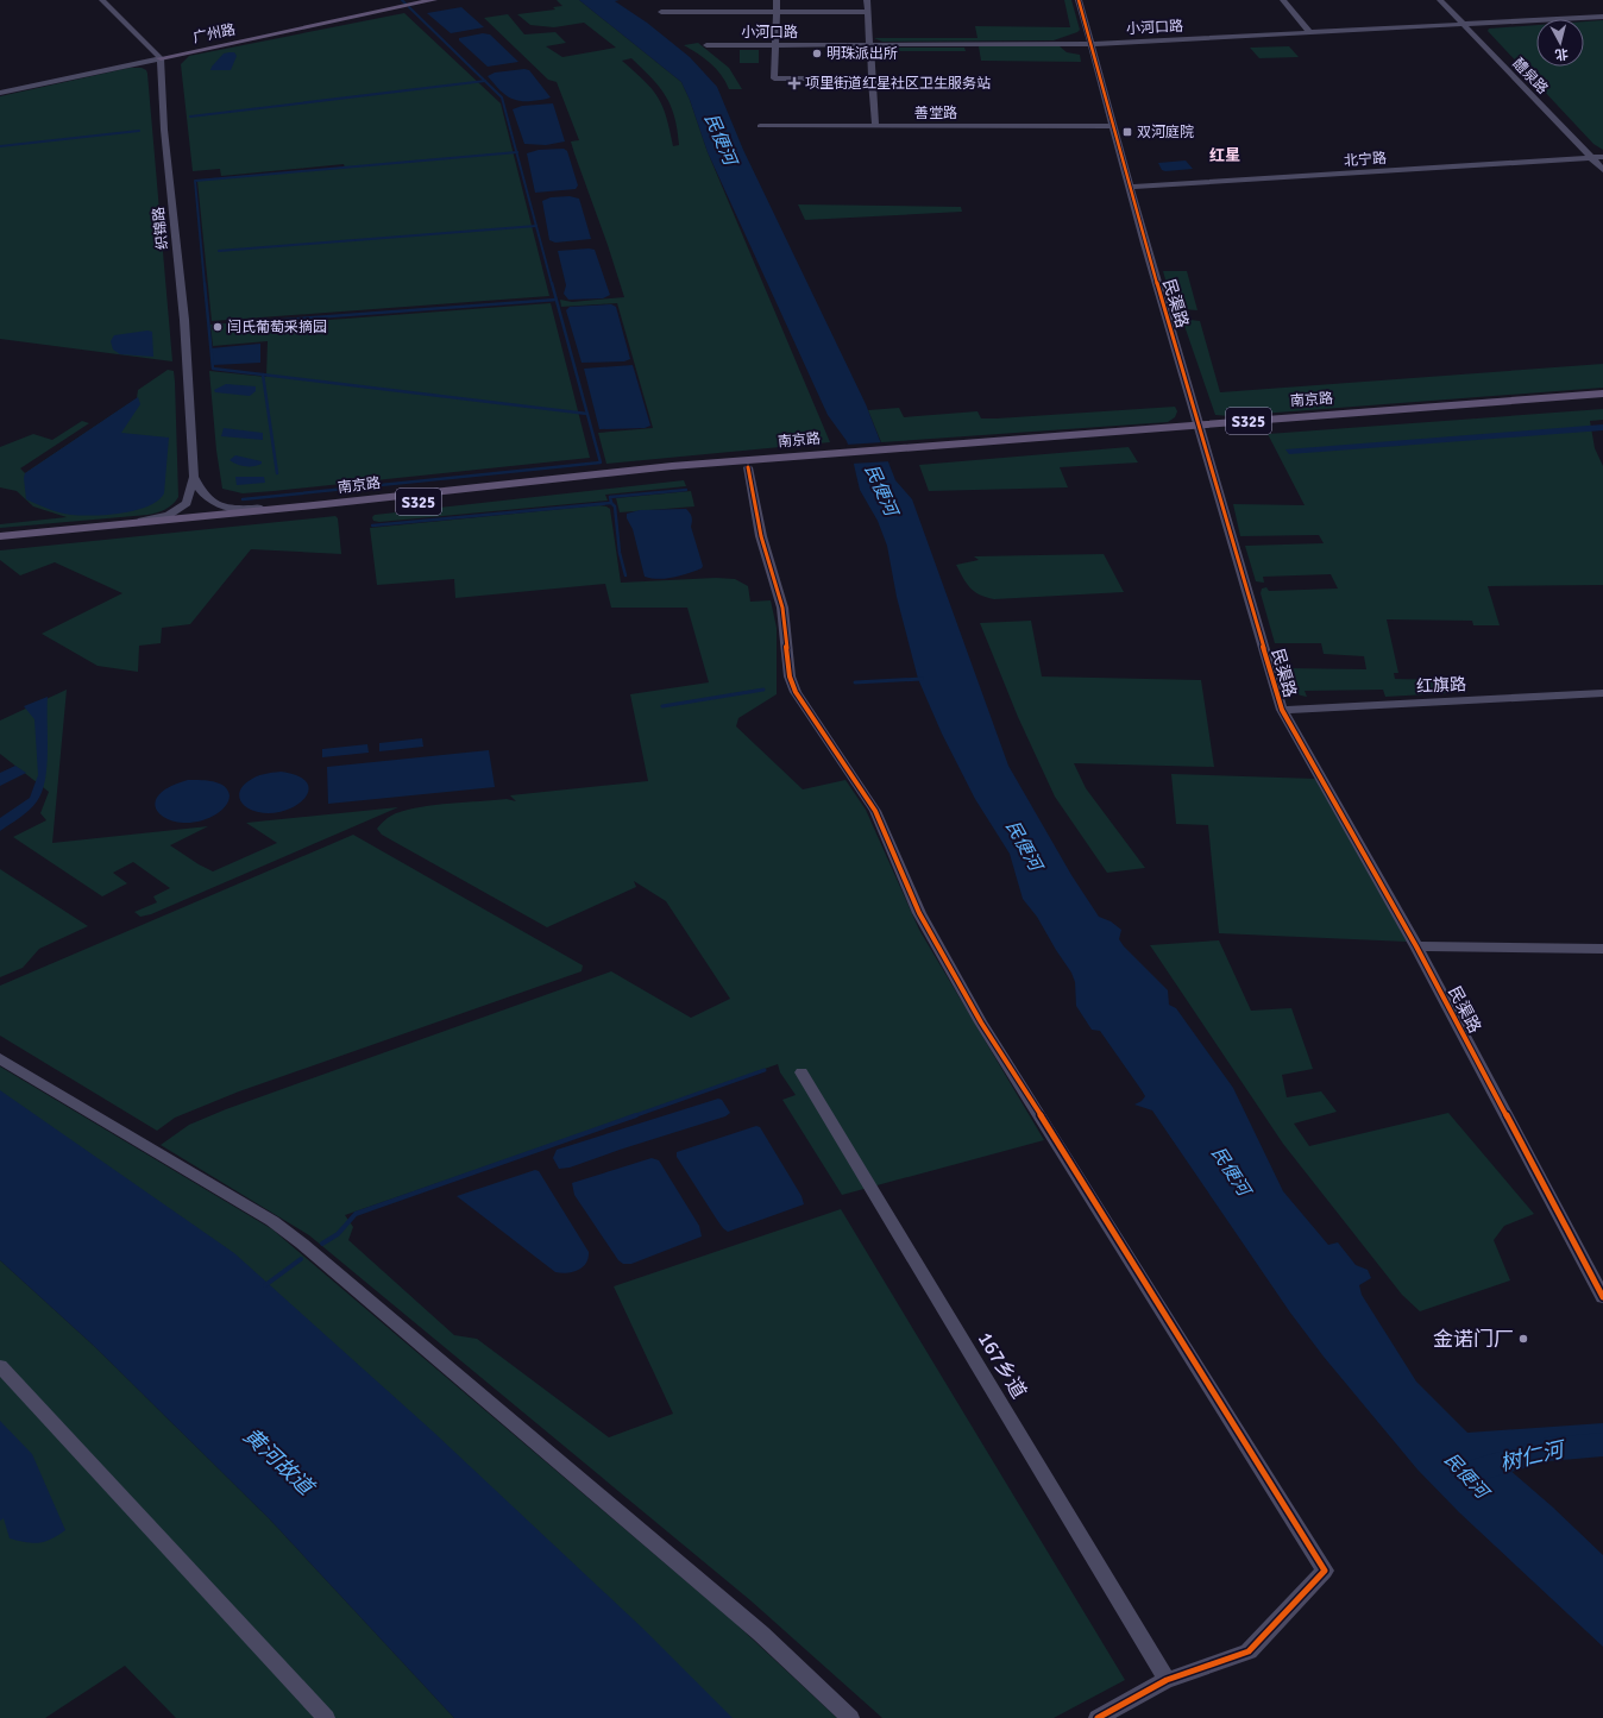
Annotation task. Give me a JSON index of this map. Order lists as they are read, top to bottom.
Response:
{
  "streets": {
    "main road": ["广州路", "南京路", "S325"],
    "street": [
      "小河口路",
      "醴泉路",
      "善堂路",
      "北宁路",
      "织锦路",
      "民渠路",
      "红旗路",
      "167乡道"
    ]
  },
  "crossings": [
    ["小河口路", "醴泉路"],
    ["小河口路", "民渠路"],
    ["广州路", "织锦路"],
    ["醴泉路", "北宁路"],
    ["善堂路", "民渠路"],
    ["北宁路", "民渠路"],
    ["民渠路", "南京路"],
    ["民渠路", "红旗路"]
  ],
  "districts": ["红星"],
  "water": ["民便河", "树仁河", "黄河故道"],
  "places": {
    "other": ["明珠派出所", "闫氏葡萄采摘园", "金诺门厂"],
    "health": ["项里街道红星社区卫生服务站"],
    "transit": ["双河庭院"]
  },
  "north": "bottom"
}
